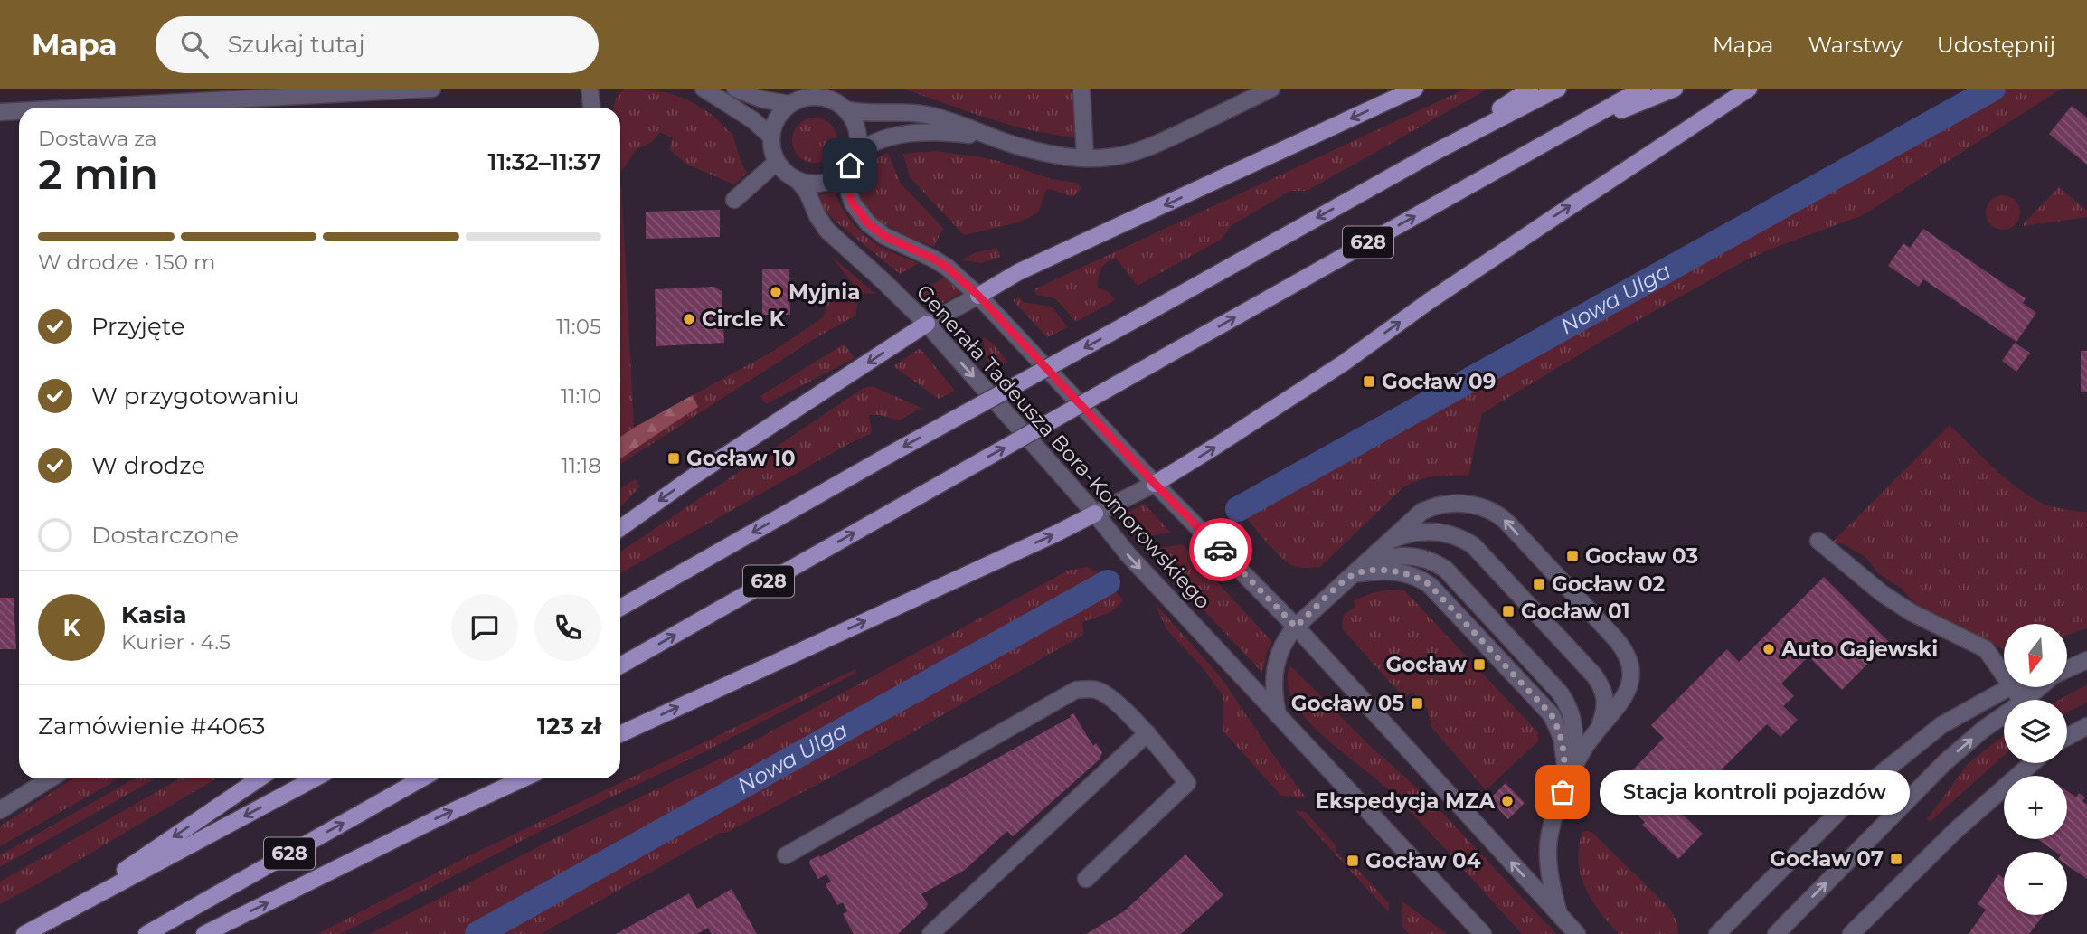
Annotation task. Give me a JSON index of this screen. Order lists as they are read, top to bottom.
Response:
{
  "streets": {
    "main road": ["628"],
    "street": ["Generała Tadeusza Bora-Komorowskiego"]
  },
  "water": ["Nowa Ulga"],
  "places": {
    "other": [
      "Myjnia",
      "Circle K",
      "Auto Gajewski",
      "Stacja kontroli pojazdów",
      "Ekspedycja MZA"
    ],
    "transit": [
      "Gocław 09",
      "Gocław 10",
      "Gocław 03",
      "Gocław 02",
      "Gocław 01",
      "Gocław",
      "Gocław 05",
      "Gocław 07",
      "Gocław 04"
    ]
  },
  "north": "bottom",
  "page": {
    "header": "Mapa",
    "search": "Szukaj tutaj",
    "nav": ["Mapa", "Warstwy", "Udostępnij"],
    "heading": ["2 min", "Dostawa za", "11:32–11:37"],
    "panel": [
      "Kasia",
      "Kurier · 4.5",
      "Zamówienie #4063",
      "123 zł"
    ],
    "bar": "W drodze · 150 m",
    "list": [
      ["Przyjęte", "11:05"],
      ["W przygotowaniu", "11:10"],
      ["W drodze", "11:18"],
      "Dostarczone"
    ],
    "round": "K",
    "map_buttons": ["+", "−"],
    "bubble": "Stacja kontroli pojazdów"
  }
}
